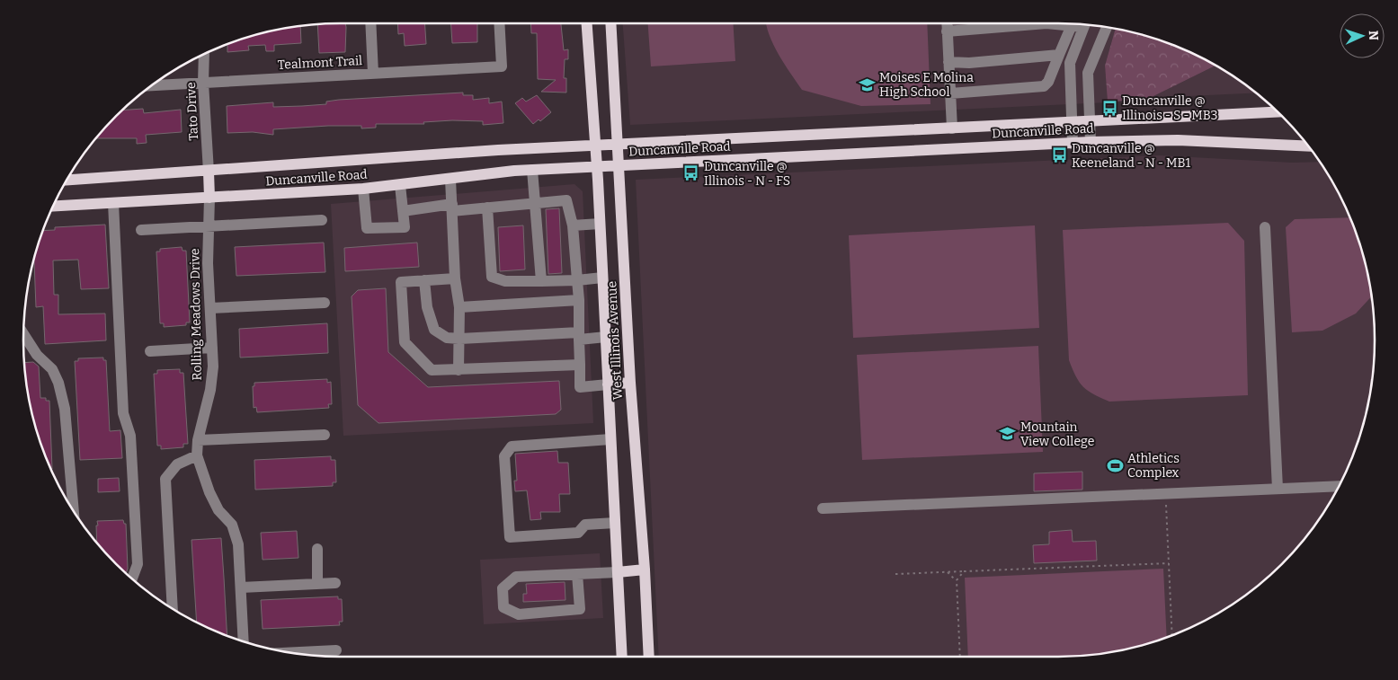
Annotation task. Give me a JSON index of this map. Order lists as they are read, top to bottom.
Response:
{
  "streets": {
    "main road": ["Duncanville Road", "West Illinois Avenue"],
    "street": ["Tealmont Trail", "Tato Drive", "Rolling Meadows Drive"]
  },
  "crossings": [
    ["Tealmont Trail", "Tato Drive"],
    ["Tato Drive", "Duncanville Road"],
    ["Duncanville Road", "Rolling Meadows Drive"],
    ["Duncanville Road", "West Illinois Avenue"]
  ],
  "places": {
    "school or university": ["Moises E Molina High School", "Mountain View College"],
    "bus stop": ["Duncanville @ Illinois - S - MB3", "Duncanville @ Keeneland - N - MB1", "Duncanville @ Illinois - N - FS"],
    "sports": ["Athletics Complex"]
  },
  "north": "right"
}
